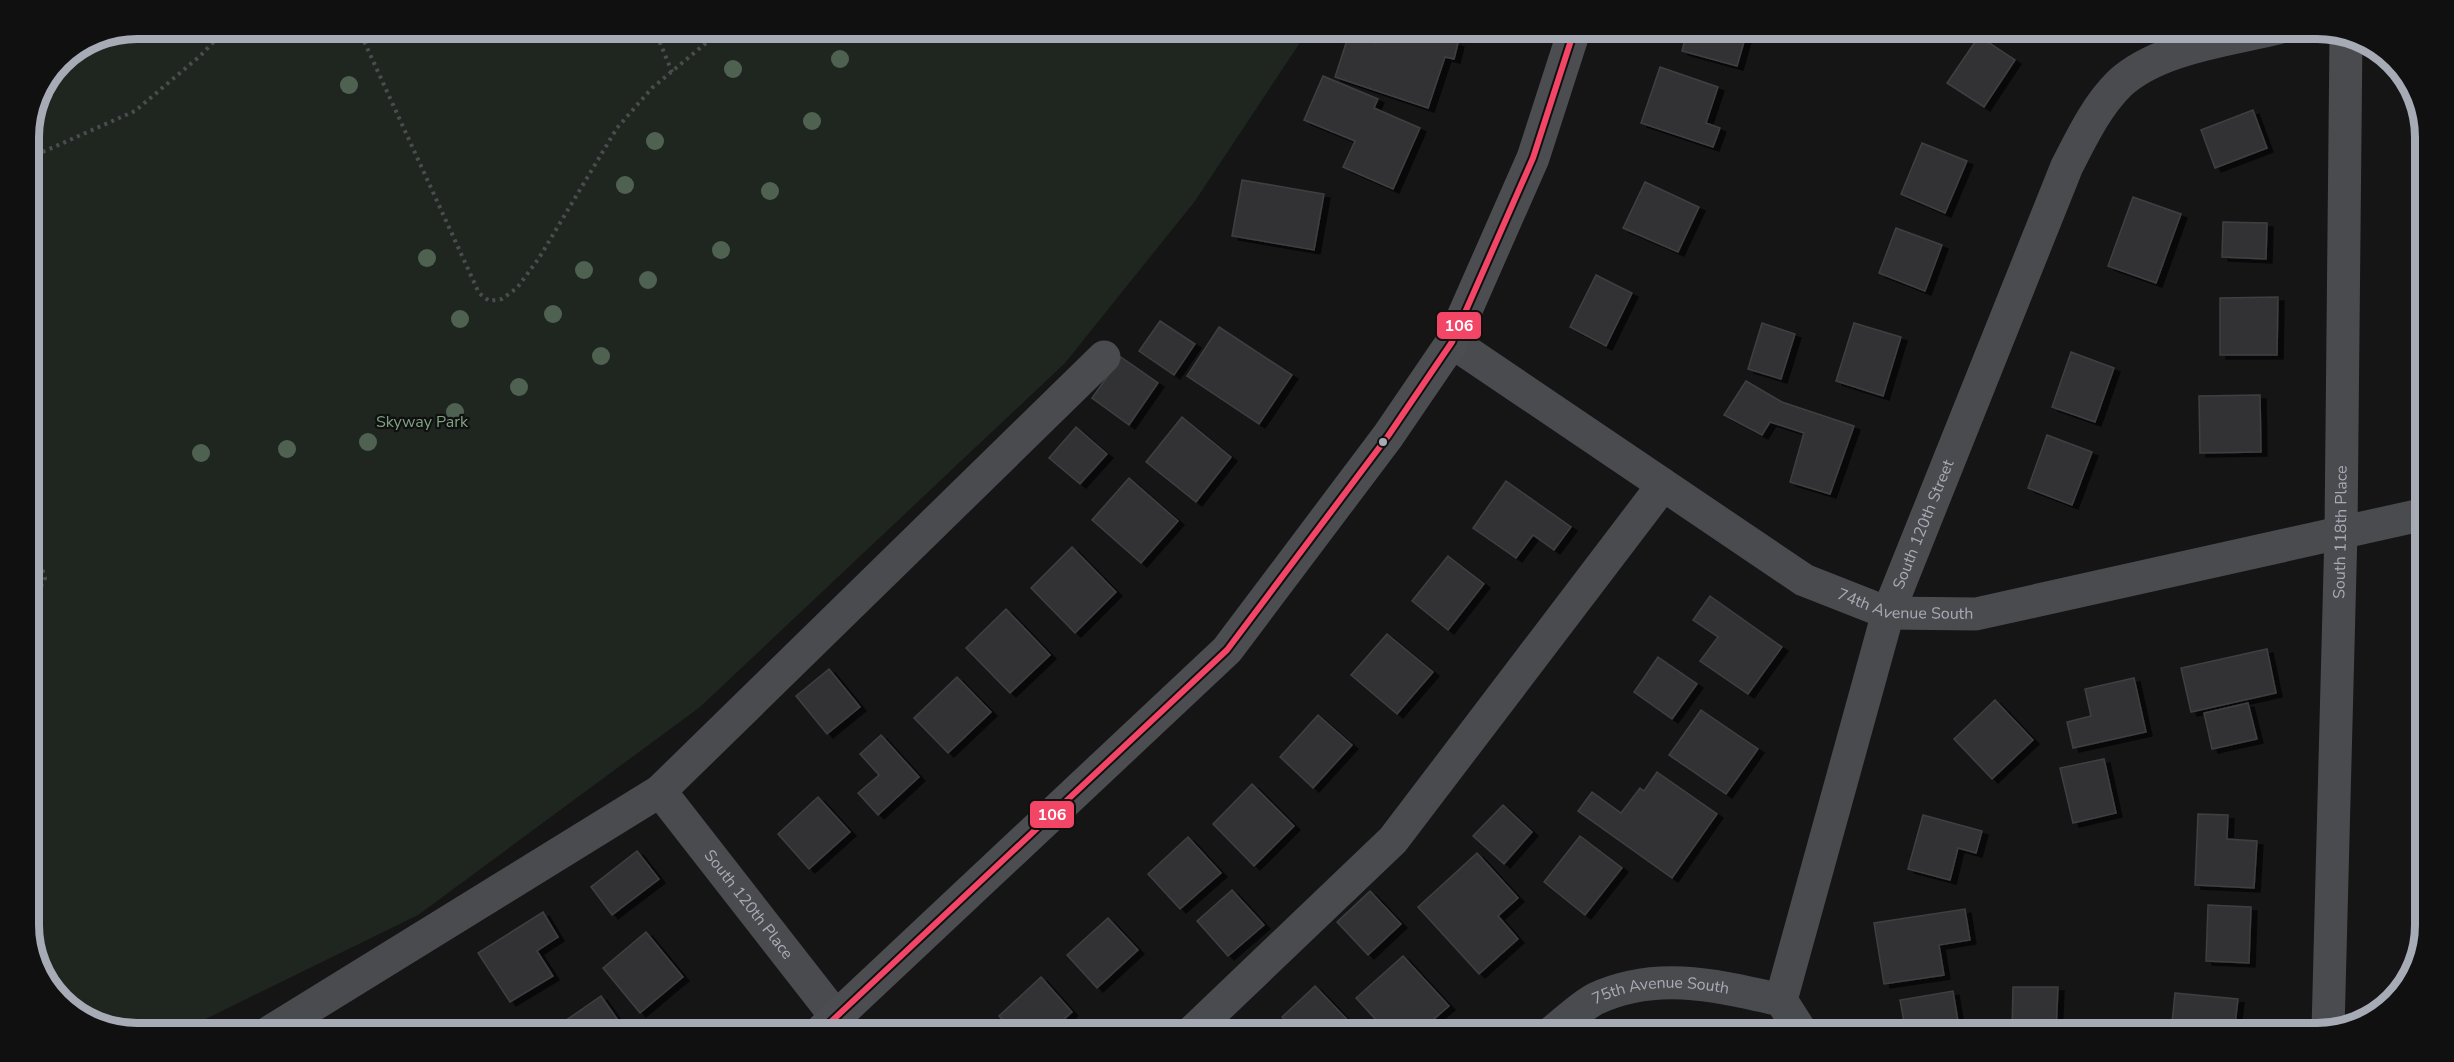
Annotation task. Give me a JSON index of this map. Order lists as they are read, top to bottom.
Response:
{
  "streets": {
    "street": [
      "South 120th Street",
      "South 118th Place",
      "74th Avenue South",
      "South 120th Place",
      "75th Avenue South"
    ]
  },
  "crossings": [
    ["South 120th Street", "74th Avenue South"],
    ["South 120th Street", "75th Avenue South"],
    ["South 118th Place", "74th Avenue South"]
  ],
  "parks": ["Skyway Park"],
  "lines": ["transit line 106"]
}
